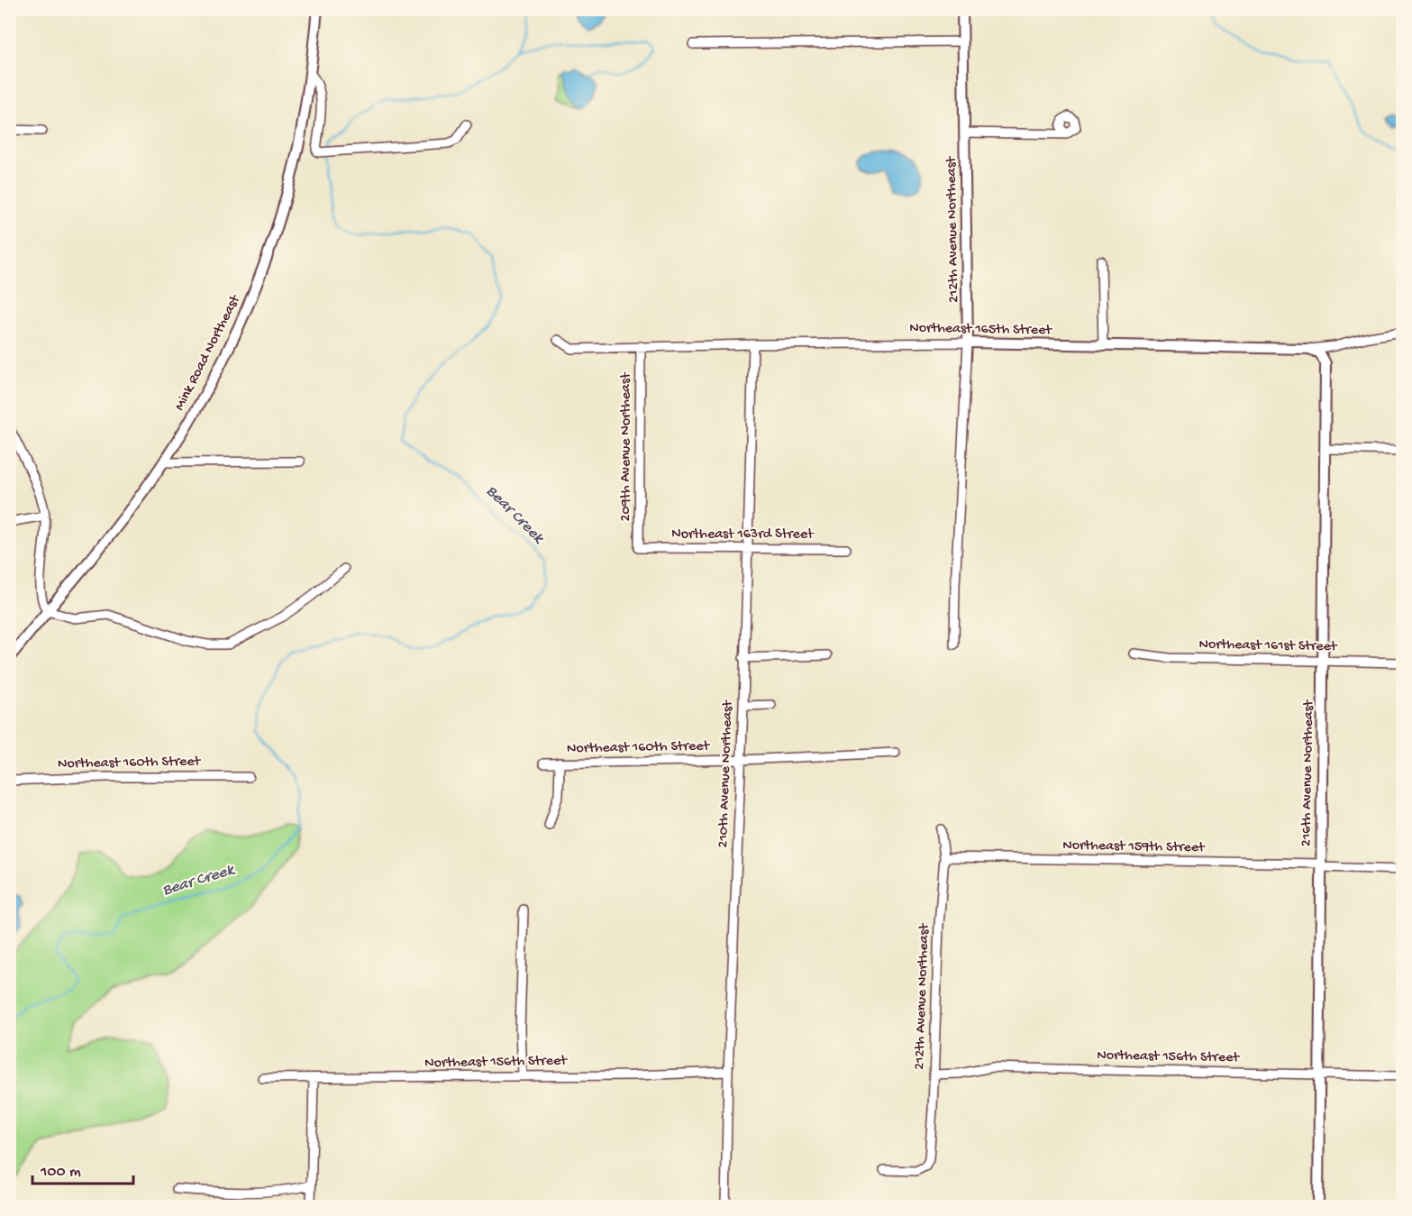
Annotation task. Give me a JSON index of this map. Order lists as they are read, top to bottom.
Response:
{
  "streets": {
    "street": [
      "212th Avenue Northeast",
      "Northeast 165th Street",
      "Mink Road Northeast",
      "209th Avenue Northeast",
      "Northeast 163rd Street",
      "Northeast 161st Street",
      "Northeast 160th Street",
      "216th Avenue Northeast",
      "210th Avenue Northeast",
      "Northeast 159th Street",
      "Northeast 156th Street"
    ]
  },
  "crossings": [
    ["212th Avenue Northeast", "Northeast 165th Street"],
    ["212th Avenue Northeast", "Northeast 159th Street"],
    ["212th Avenue Northeast", "Northeast 156th Street"],
    ["Northeast 165th Street", "209th Avenue Northeast"],
    ["Northeast 165th Street", "216th Avenue Northeast"],
    ["Northeast 165th Street", "210th Avenue Northeast"],
    ["209th Avenue Northeast", "Northeast 163rd Street"],
    ["Northeast 163rd Street", "210th Avenue Northeast"],
    ["Northeast 161st Street", "216th Avenue Northeast"],
    ["Northeast 160th Street", "210th Avenue Northeast"],
    ["216th Avenue Northeast", "Northeast 159th Street"],
    ["216th Avenue Northeast", "Northeast 156th Street"],
    ["210th Avenue Northeast", "Northeast 156th Street"]
  ],
  "water": ["Bear Creek"],
  "scale_bar": "100 m"
}
